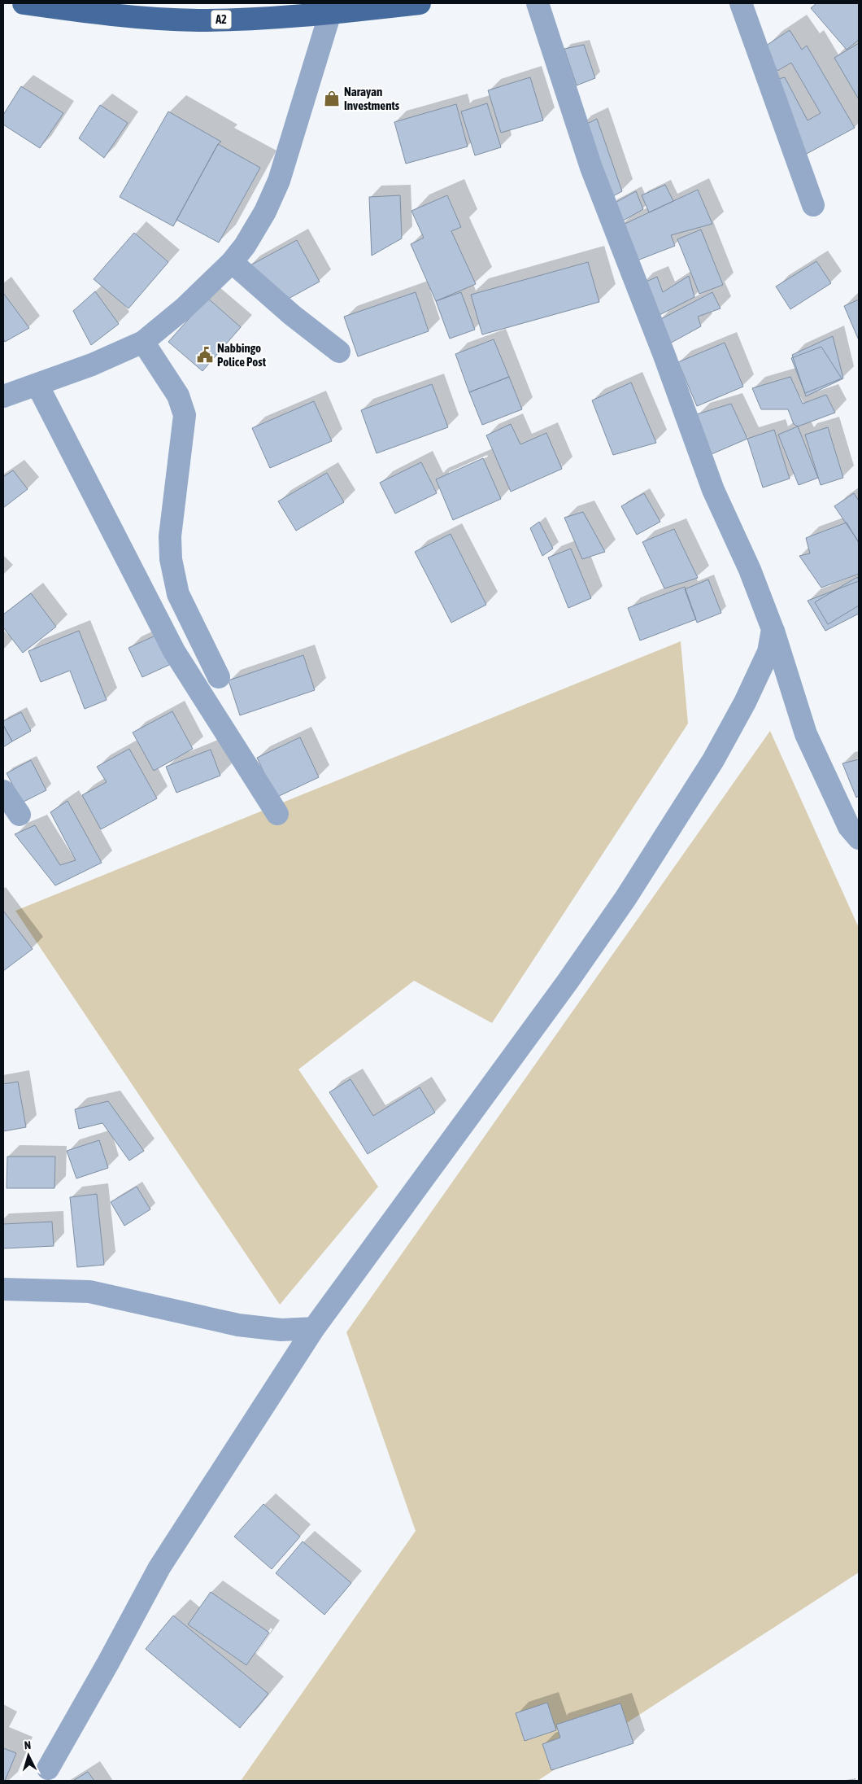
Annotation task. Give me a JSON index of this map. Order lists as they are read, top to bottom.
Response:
{
  "streets": {
    "main road": ["A2"]
  },
  "places": {
    "shop": ["Narayan Investments"],
    "public building": ["Nabbingo Police Post"]
  },
  "north": "top"
}
